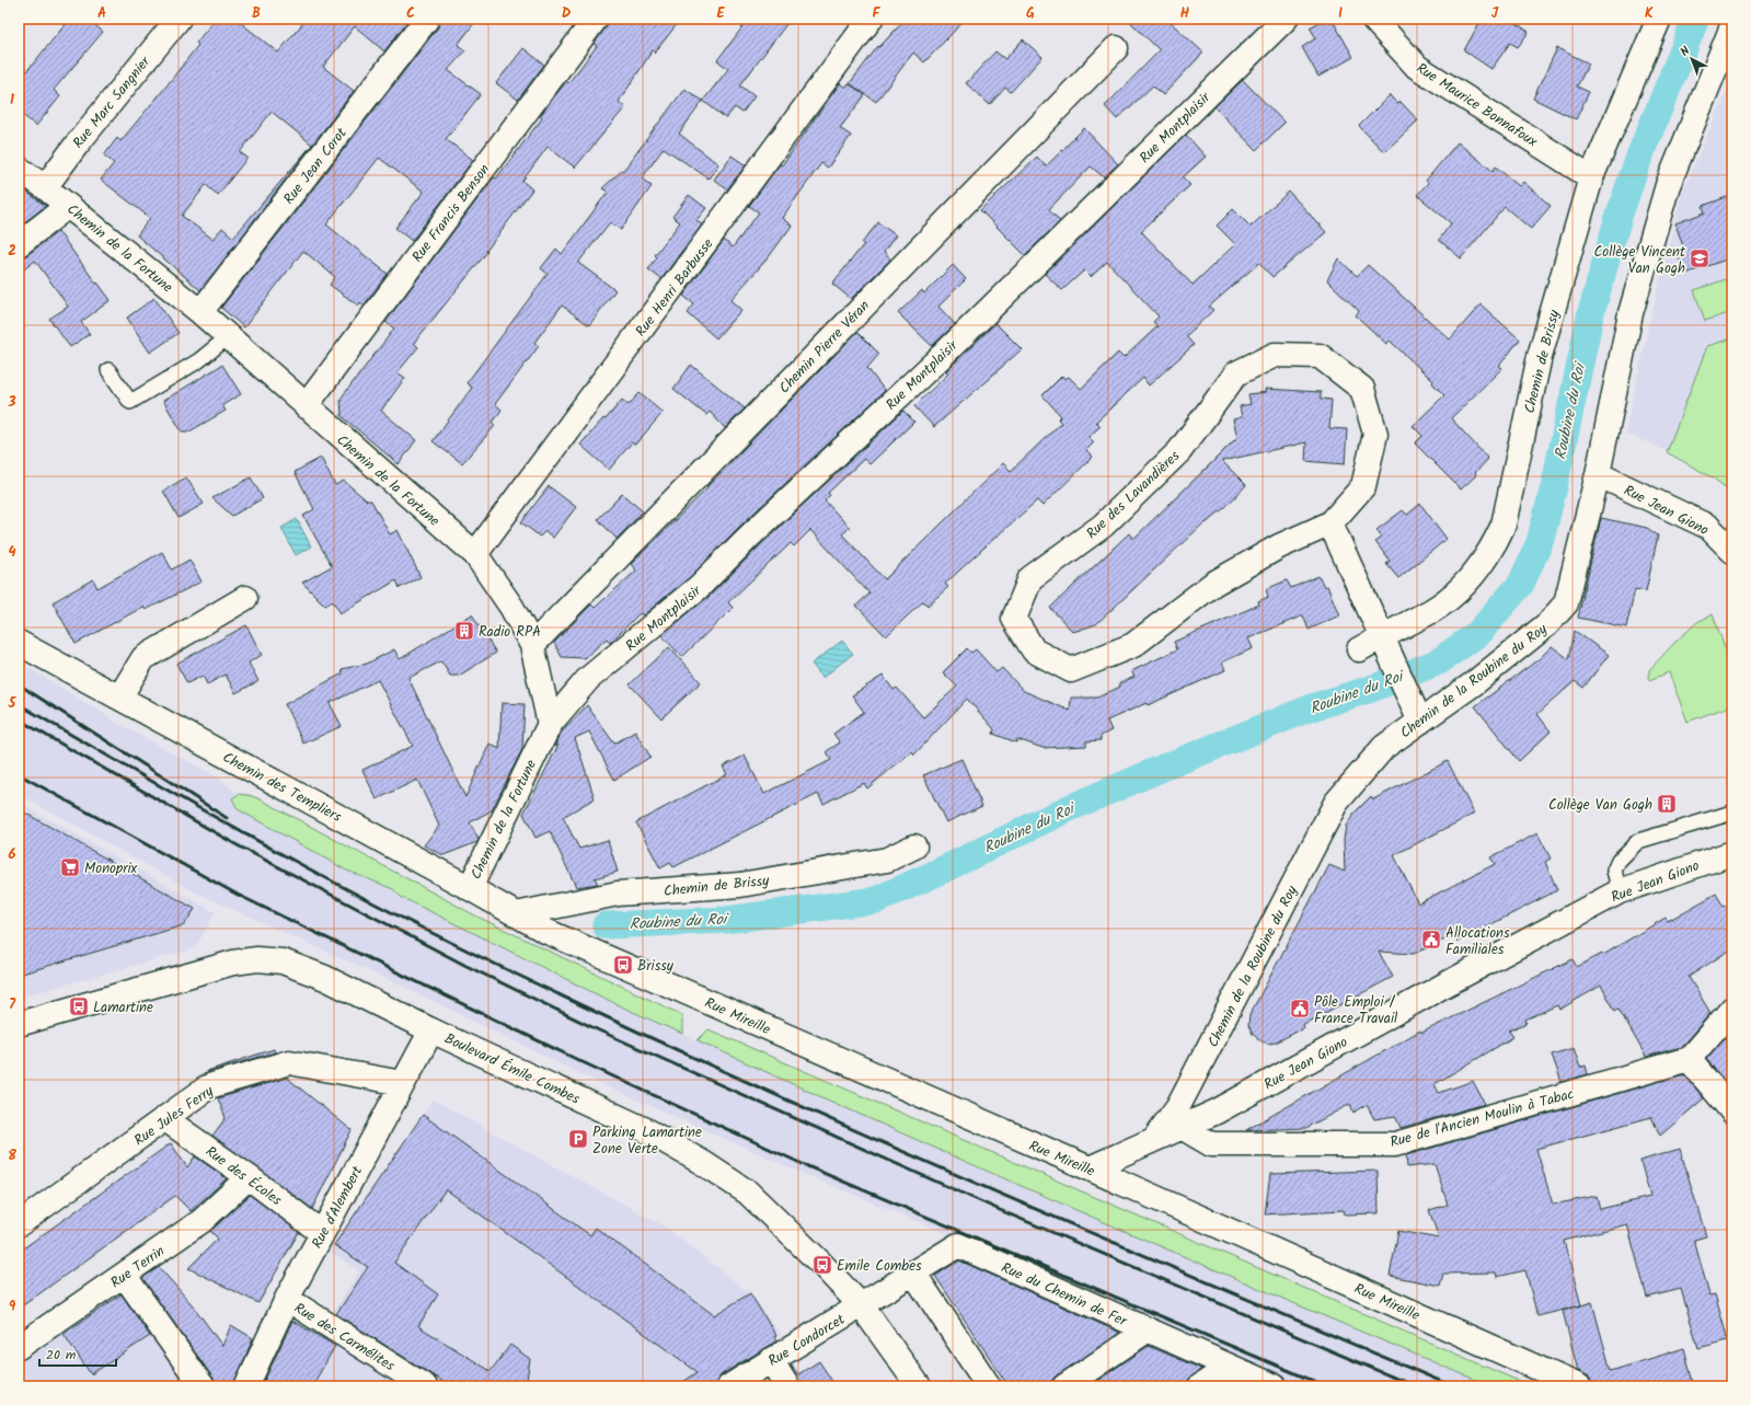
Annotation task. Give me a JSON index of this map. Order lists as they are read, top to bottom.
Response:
{
  "streets": {
    "street": [
      "Rue Marc Sangnier",
      "Rue Maurice Bonnafoux",
      "Rue Montplaisir",
      "Rue Jean Corot",
      "Rue Francis Benson",
      "Chemin de la Fortune",
      "Rue Henri Barbusse",
      "Chemin Pierre Véran",
      "Chemin de Brissy",
      "Rue des Lavandières",
      "Rue Jean Giono",
      "Chemin de la Roubine du Roy",
      "Chemin des Templiers",
      "Rue Mireille",
      "Boulevard Émile Combes",
      "Rue Jules Ferry",
      "Rue de l'Ancien Moulin à Tabac",
      "Rue des Écoles",
      "Rue d'Alembert",
      "Rue Terrin",
      "Rue du Chemin de Fer",
      "Rue des Carmélites",
      "Rue Condorcet"
    ]
  },
  "crossings": [
    ["Rue Marc Sangnier", "Chemin de la Fortune"],
    ["Rue Maurice Bonnafoux", "Chemin de Brissy"],
    ["Rue Montplaisir", "Chemin de la Fortune"],
    ["Rue Jean Corot", "Chemin de la Fortune"],
    ["Rue Francis Benson", "Chemin de la Fortune"],
    ["Chemin de la Fortune", "Rue Henri Barbusse"],
    ["Chemin de la Fortune", "Chemin Pierre Véran"],
    ["Chemin de la Fortune", "Chemin des Templiers"],
    ["Chemin de Brissy", "Chemin des Templiers"],
    ["Rue Jean Giono", "Chemin de la Roubine du Roy"],
    ["Rue Jean Giono", "Rue Mireille"],
    ["Rue Jean Giono", "Rue de l'Ancien Moulin à Tabac"],
    ["Chemin des Templiers", "Rue Mireille"],
    ["Boulevard Émile Combes", "Rue d'Alembert"],
    ["Boulevard Émile Combes", "Rue du Chemin de Fer"],
    ["Boulevard Émile Combes", "Rue Condorcet"],
    ["Rue Jules Ferry", "Rue des Écoles"],
    ["Rue Jules Ferry", "Rue d'Alembert"],
    ["Rue des Écoles", "Rue d'Alembert"],
    ["Rue des Écoles", "Rue Terrin"],
    ["Rue d'Alembert", "Rue des Carmélites"],
    ["Rue du Chemin de Fer", "Rue Condorcet"]
  ],
  "water": ["Roubine du Roi"],
  "places": {
    "school or university": ["Collège Vincent Van Gogh"],
    "building": ["Radio RPA", "Collège Van Gogh"],
    "supermarket": ["Monoprix"],
    "public building": ["Allocations Familiales", "Pôle Emploi / France Travail"],
    "bus stop": ["Brissy", "Lamartine", "Emile Combes"],
    "parking": ["Parking Lamartine Zone Verte"]
  },
  "scale_bar": "20 m",
  "north": "top left",
  "grid": {
    "columns": [
      "A",
      "B",
      "C",
      "D",
      "E",
      "F",
      "G",
      "H",
      "I",
      "J",
      "K"
    ],
    "rows": [
      "1",
      "2",
      "3",
      "4",
      "5",
      "6",
      "7",
      "8",
      "9"
    ]
  }
}
